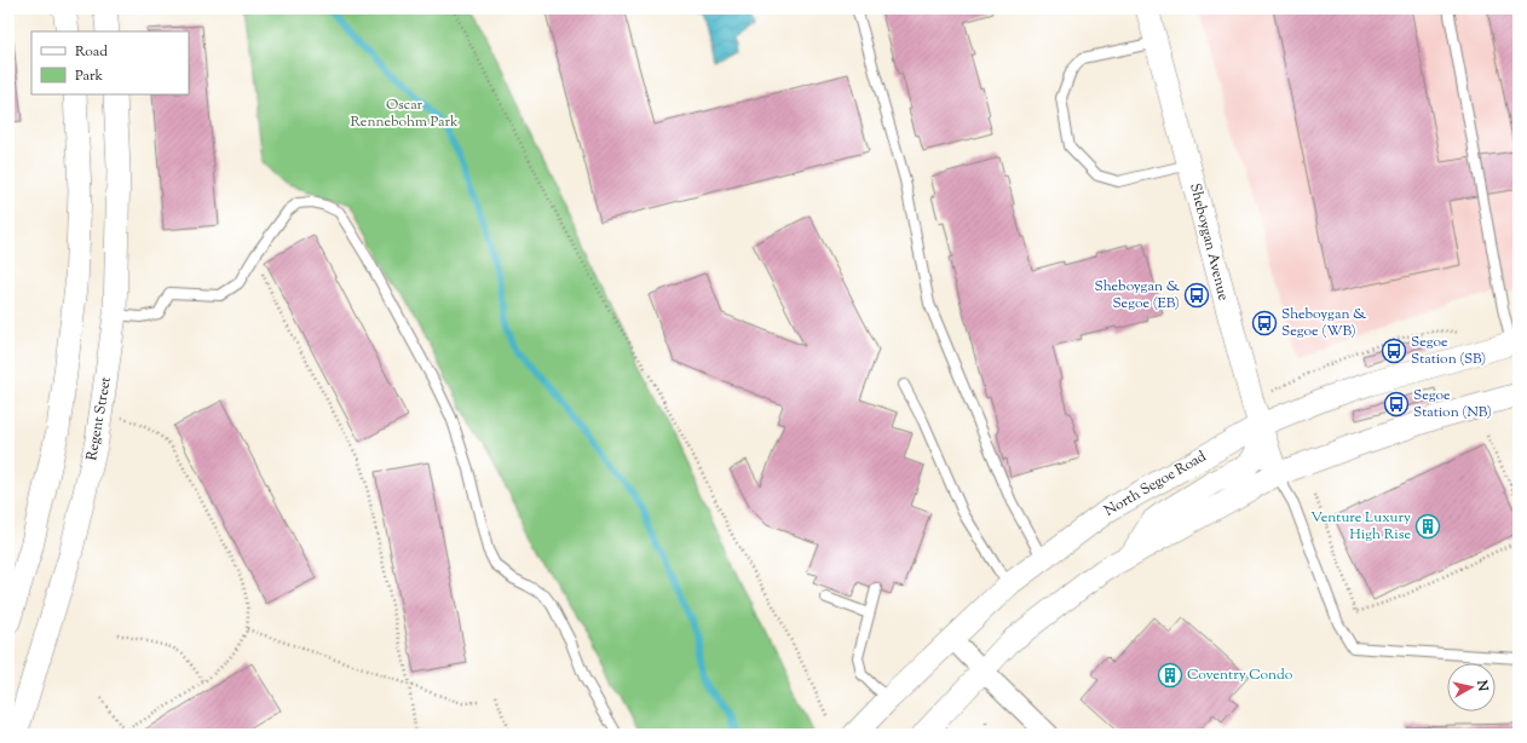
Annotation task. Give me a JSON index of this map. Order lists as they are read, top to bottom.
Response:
{
  "streets": {
    "street": ["Sheboygan Avenue", "Regent Street", "North Segoe Road"]
  },
  "crossings": [
    ["Sheboygan Avenue", "North Segoe Road"]
  ],
  "parks": ["Oscar Rennebohm Park"],
  "places": {
    "bus stop": [
      "Sheboygan & Segoe (EB)",
      "Sheboygan & Segoe (WB)",
      "Segoe Station (SB)",
      "Segoe Station (NB)"
    ],
    "building": ["Venture Luxury High Rise", "Coventry Condo"]
  },
  "legend": ["Road", "Park"],
  "north": "right"
}
